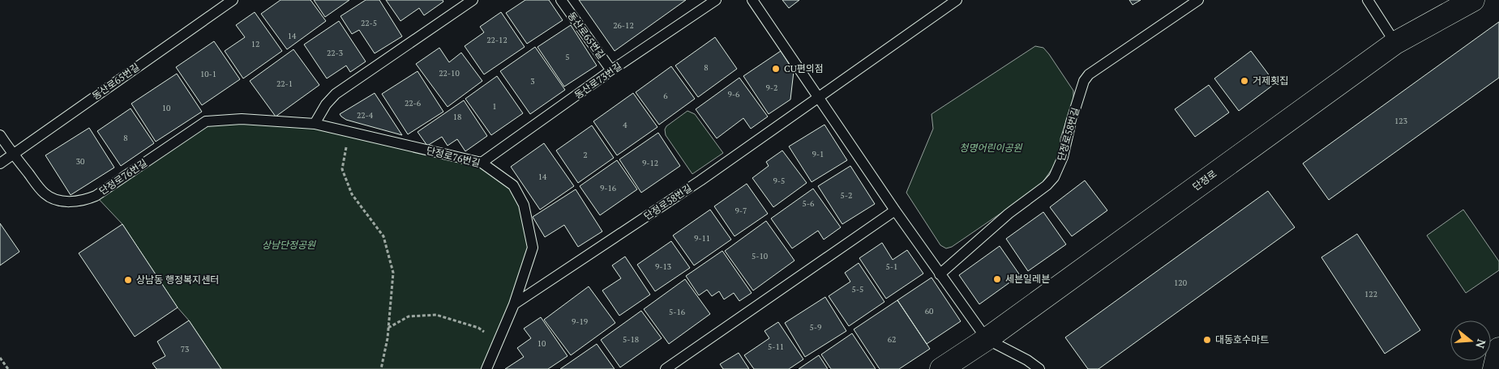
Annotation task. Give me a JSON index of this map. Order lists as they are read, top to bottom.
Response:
{
  "streets": {
    "street": ["단정로"],
    "lane": [
      "동산로65번길",
      "동산로73번길",
      "단정로58번길",
      "단정로76번길"
    ]
  },
  "crossings": [
    ["동산로65번길", "동산로73번길"],
    ["동산로65번길", "단정로76번길"],
    ["동산로73번길", "단정로76번길"],
    ["단정로58번길", "단정로76번길"]
  ],
  "parks": ["청명어린이공원", "상남단정공원"],
  "places": [
    "CU편의점",
    "거제횟집",
    "세븐일레븐",
    "상남동 행정복지센터",
    "대동호수마트"
  ],
  "house_numbers": [
    "22-5",
    "26-12",
    "14",
    "22-12",
    "12",
    "22-3",
    "5",
    "8",
    "22-10",
    "10-1",
    "3",
    "22-1",
    "9-2",
    "9-6",
    "6",
    "22-6",
    "1",
    "10",
    "22-4",
    "18",
    "123",
    "4",
    "8",
    "9-1",
    "2",
    "30",
    "9-12",
    "14",
    "9-5",
    "9-16",
    "5-2",
    "5-6",
    "9-7",
    "9-11",
    "5-10",
    "9-13",
    "5-1",
    "120",
    "5-5",
    "122",
    "60",
    "5-16",
    "9-19",
    "5-9",
    "5-18",
    "62",
    "10",
    "5-11",
    "73"
  ],
  "north": "right"
}
